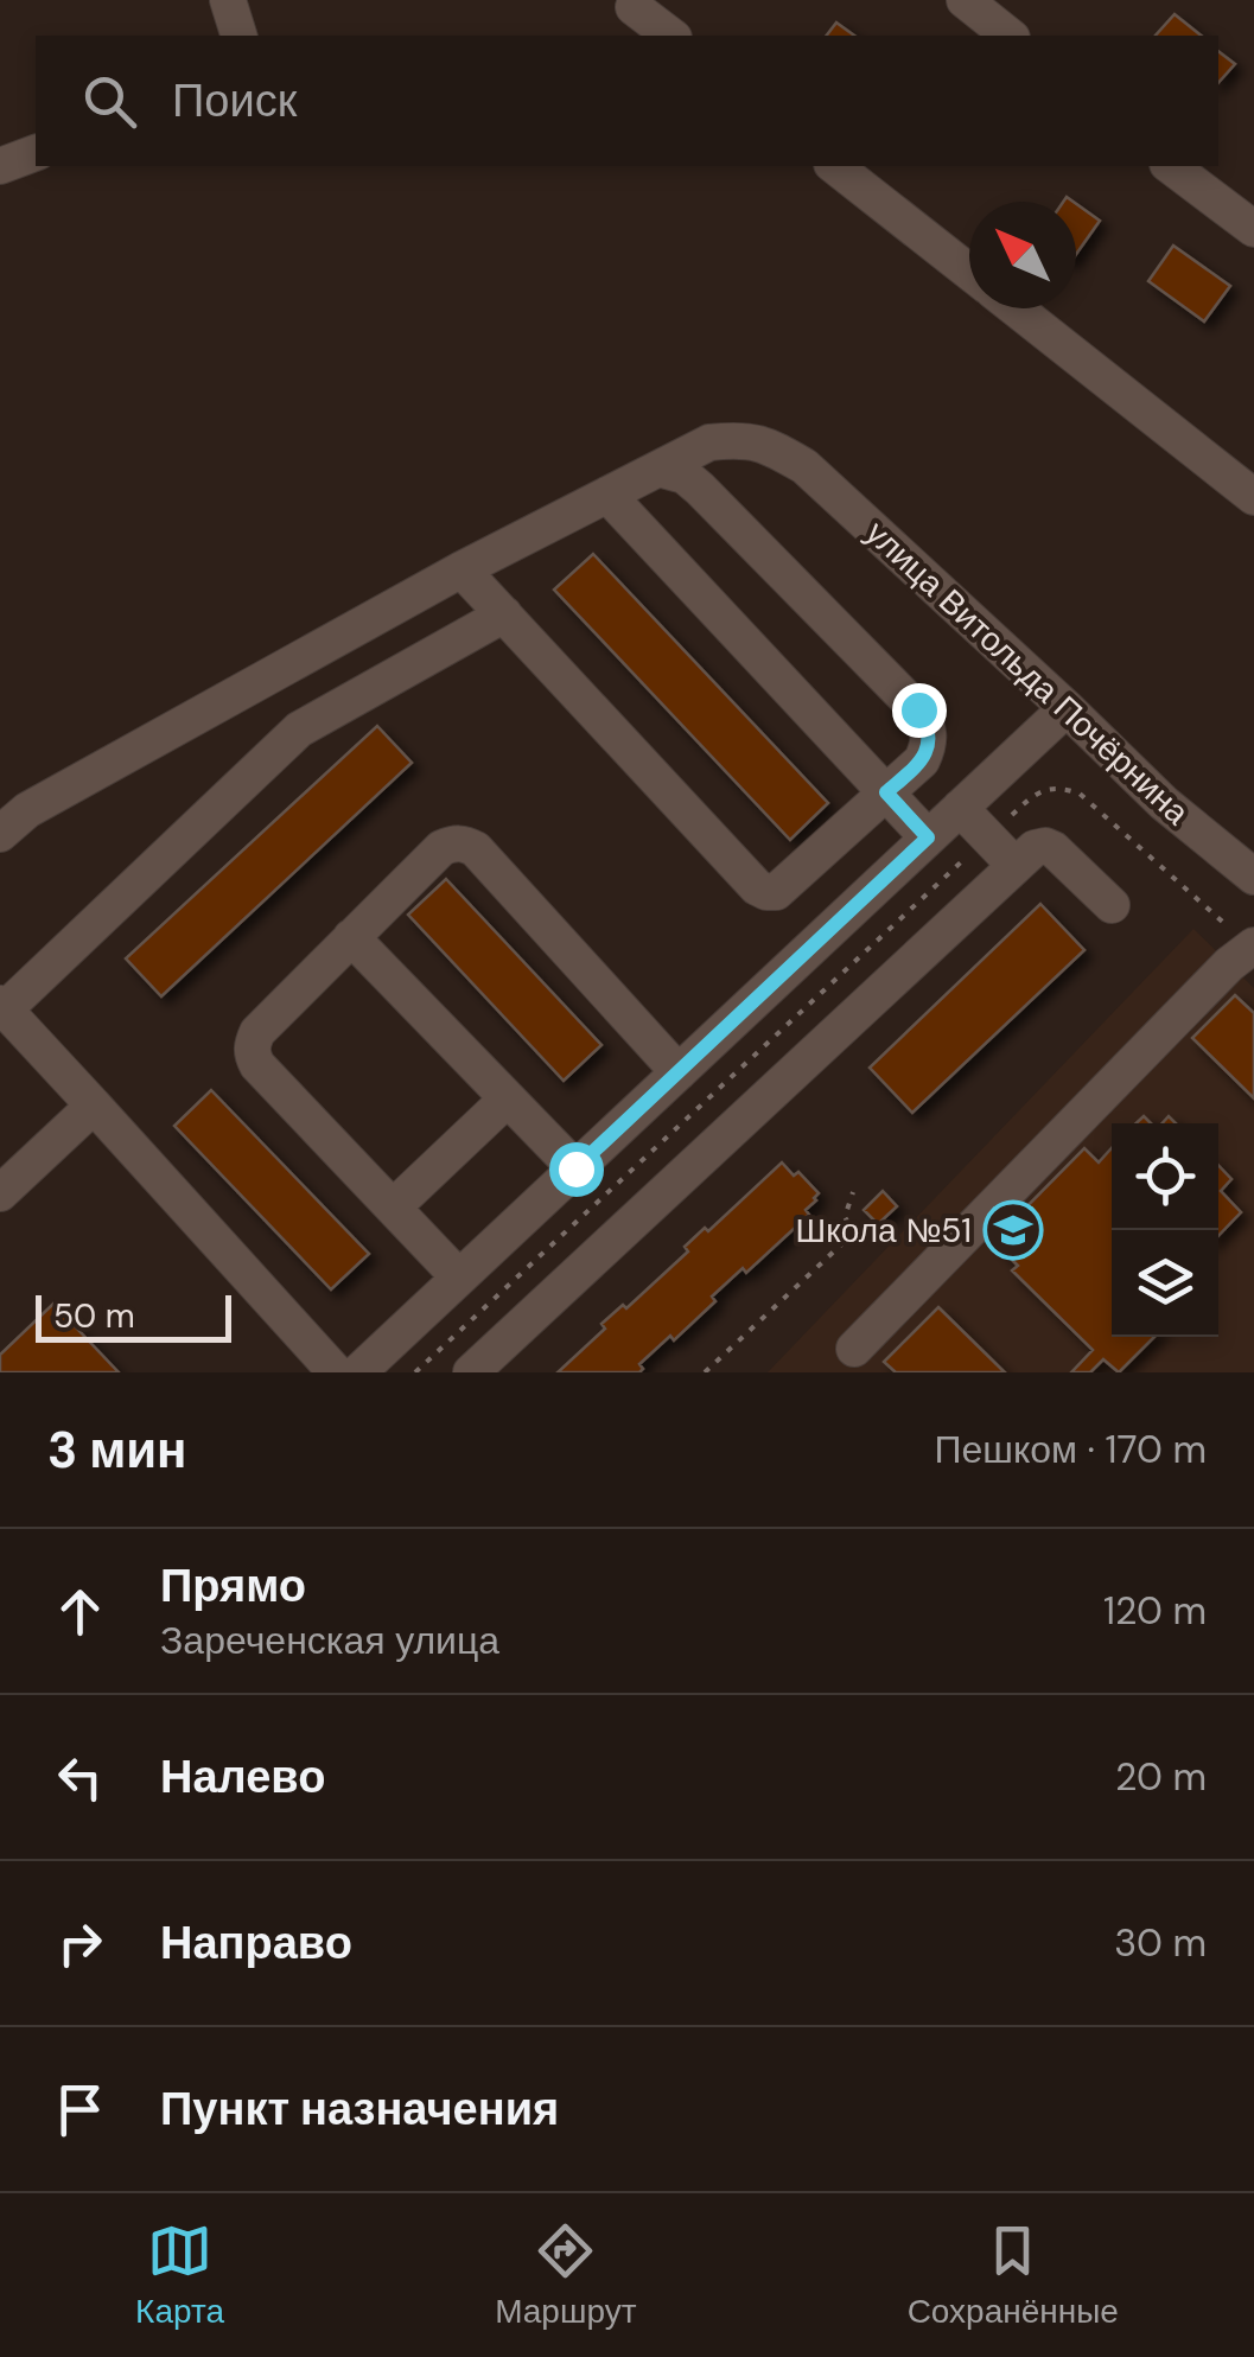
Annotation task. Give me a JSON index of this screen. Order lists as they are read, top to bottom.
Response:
{
  "streets": {
    "street": ["улица Витольда Почёрнина"]
  },
  "places": {
    "school or university": ["Школа №51"]
  },
  "scale_bar": "50 m",
  "north": "top left",
  "page": {
    "search": "Поиск",
    "scale": "50 m",
    "heading": ["3 мин", "Пешком · 170 m"],
    "list": [
      ["Прямо", "Зареченская улица", "120 m"],
      ["Налево", "20 m"],
      ["Направо", "30 m"],
      "Пункт назначения"
    ],
    "nav": ["Карта", "Маршрут", "Сохранённые"]
  }
}
